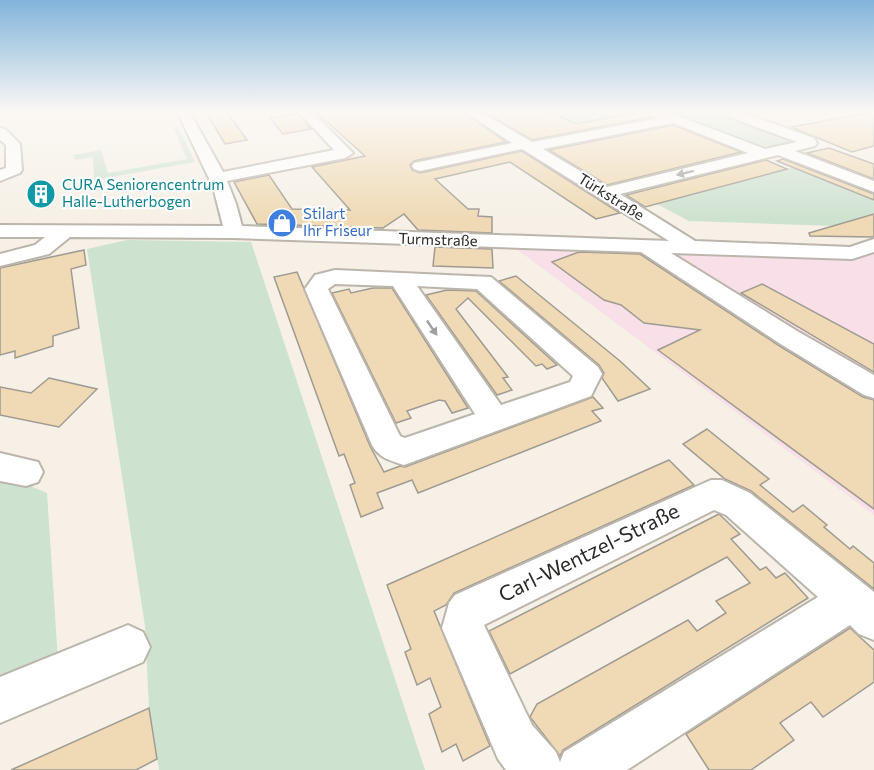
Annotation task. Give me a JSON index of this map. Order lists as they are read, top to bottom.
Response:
{
  "streets": {
    "street": ["Türkstraße", "Turmstraße", "Carl-Wentzel-Straße"]
  },
  "crossings": [
    ["Türkstraße", "Turmstraße"]
  ],
  "places": {
    "building": ["CURA Seniorencentrum Halle-Lutherbogen"],
    "shop": ["Stilart Ihr Friseur"]
  }
}
